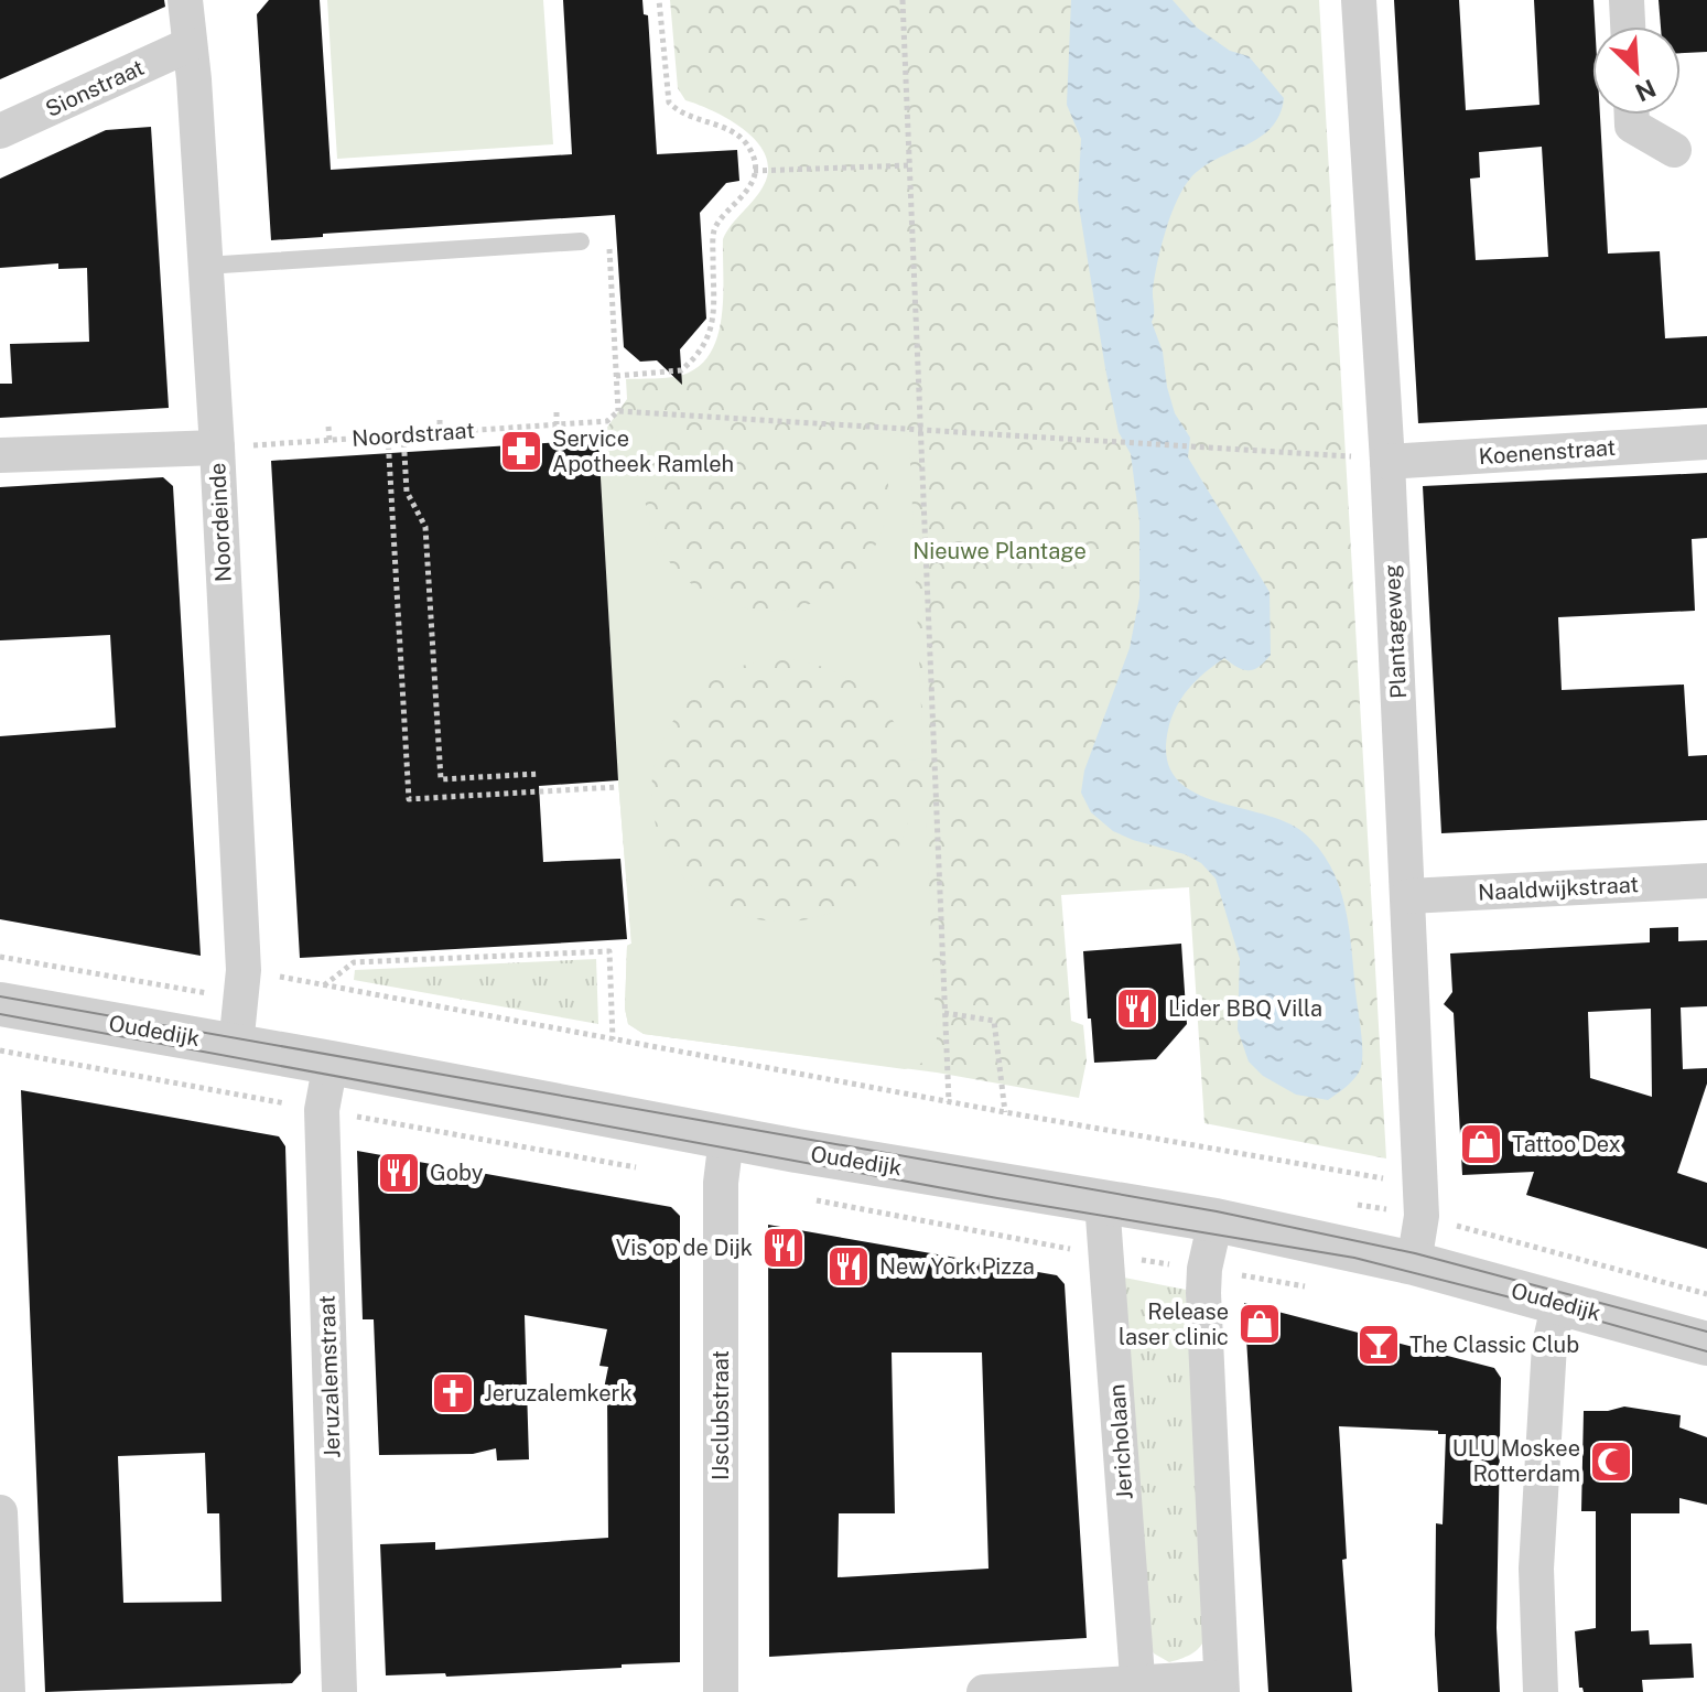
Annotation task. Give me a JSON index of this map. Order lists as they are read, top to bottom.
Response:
{
  "streets": {
    "street": [
      "Sionstraat",
      "Koenenstraat",
      "Noordeinde",
      "Plantageweg",
      "Naaldwijkstraat",
      "Oudedijk",
      "Jeruzalemstraat",
      "IJsclubstraat",
      "Jericholaan"
    ],
    "path": ["Noordstraat"]
  },
  "crossings": [
    ["Sionstraat", "Noordeinde"],
    ["Noordstraat", "Koenenstraat"],
    ["Noordstraat", "Noordeinde"],
    ["Noordstraat", "Plantageweg"],
    ["Koenenstraat", "Plantageweg"],
    ["Noordeinde", "Oudedijk"],
    ["Plantageweg", "Naaldwijkstraat"],
    ["Plantageweg", "Oudedijk"],
    ["Oudedijk", "Jeruzalemstraat"],
    ["Oudedijk", "IJsclubstraat"],
    ["Oudedijk", "Jericholaan"]
  ],
  "parks": ["Nieuwe Plantage"],
  "places": {
    "pharmacy": ["Service Apotheek Ramleh"],
    "restaurant": [
      "Lider BBQ Villa",
      "Goby",
      "Vis op de Dijk",
      "New York Pizza"
    ],
    "shop": ["Tattoo Dex", "Release laser clinic"],
    "bar": ["The Classic Club"],
    "church": ["Jeruzalemkerk"],
    "mosque": ["ULU Moskee Rotterdam"]
  },
  "north": "bottom right"
}
